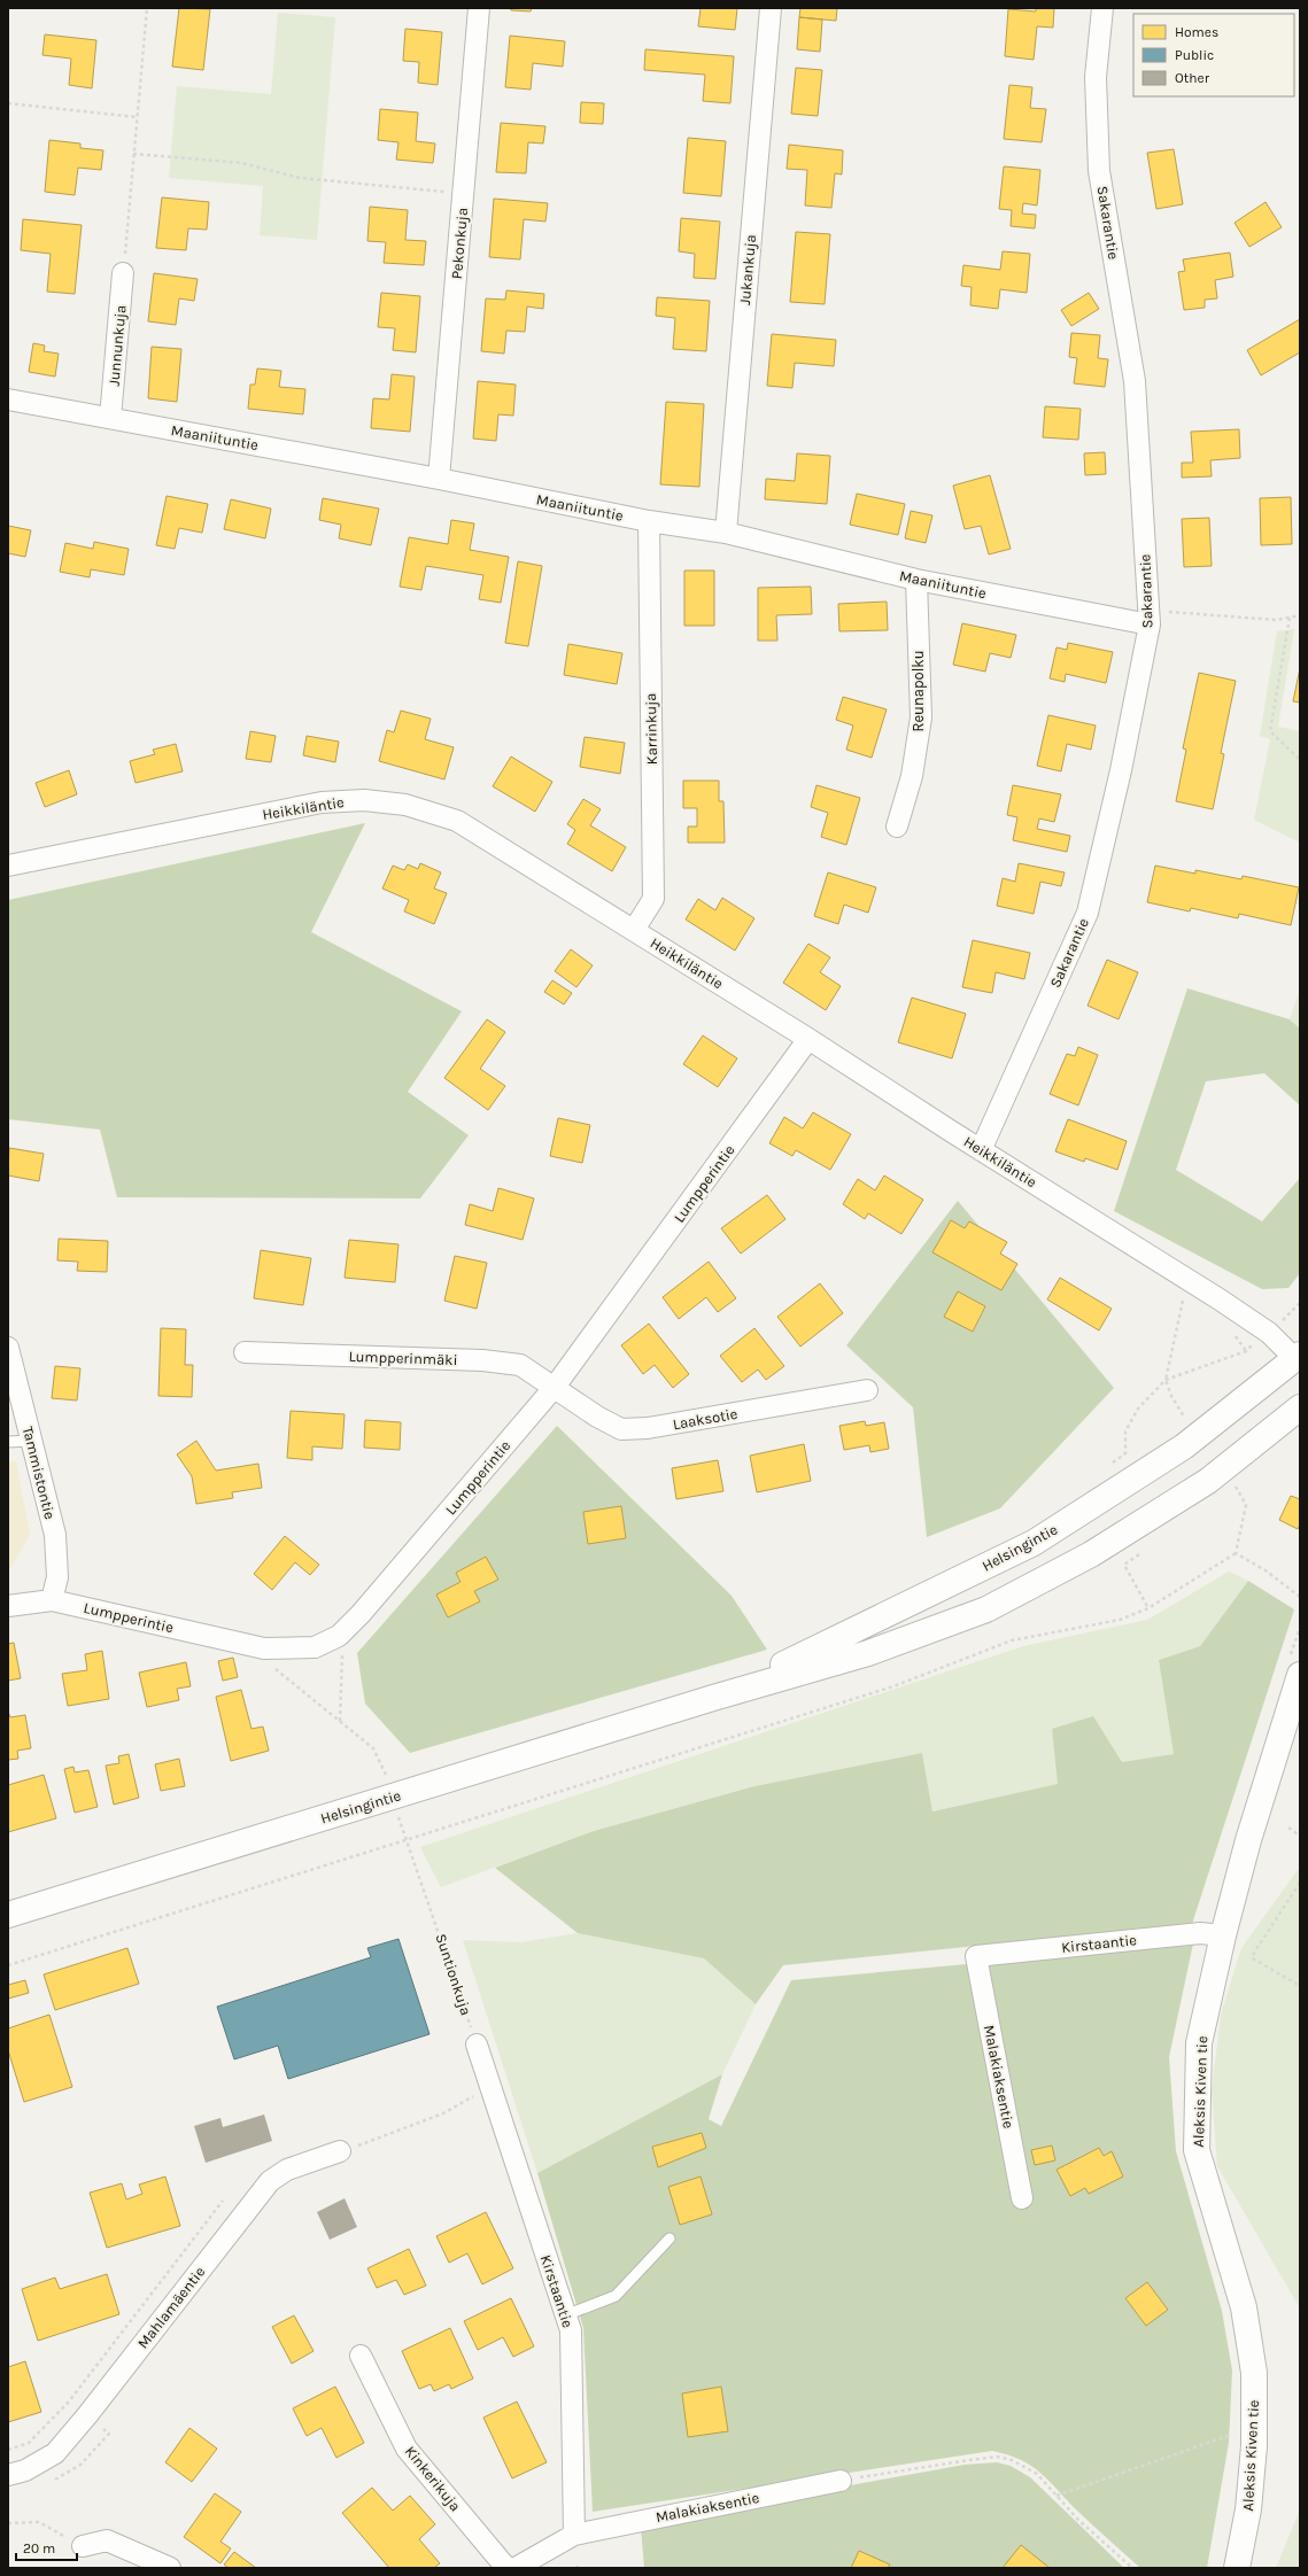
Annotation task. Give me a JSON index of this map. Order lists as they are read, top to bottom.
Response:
{
  "streets": {
    "main road": ["Helsingintie", "Aleksis Kiven tie"],
    "street": [
      "Sakarantie",
      "Pekonkuja",
      "Jukankuja",
      "Junnunkuja",
      "Maaniituntie",
      "Reunapolku",
      "Karrinkuja",
      "Heikkiläntie",
      "Lumpperintie",
      "Lumpperinmäki",
      "Laaksotie",
      "Tammistontie",
      "Kirstaantie",
      "Malakiaksentie",
      "Mahlamäentie",
      "Kinkerikuja"
    ],
    "path": ["Suntionkuja"]
  },
  "crossings": [
    ["Sakarantie", "Maaniituntie"],
    ["Sakarantie", "Heikkiläntie"],
    ["Pekonkuja", "Maaniituntie"],
    ["Jukankuja", "Maaniituntie"],
    ["Junnunkuja", "Maaniituntie"],
    ["Maaniituntie", "Reunapolku"],
    ["Maaniituntie", "Karrinkuja"],
    ["Karrinkuja", "Heikkiläntie"],
    ["Heikkiläntie", "Lumpperintie"],
    ["Heikkiläntie", "Helsingintie"],
    ["Lumpperintie", "Lumpperinmäki"],
    ["Lumpperintie", "Laaksotie"],
    ["Lumpperintie", "Tammistontie"],
    ["Lumpperintie", "Suntionkuja"],
    ["Lumpperinmäki", "Laaksotie"],
    ["Helsingintie", "Suntionkuja"],
    ["Kirstaantie", "Suntionkuja"],
    ["Kirstaantie", "Malakiaksentie"],
    ["Kirstaantie", "Aleksis Kiven tie"]
  ],
  "legend": ["Homes", "Public", "Other"],
  "scale_bar": "20 m"
}
